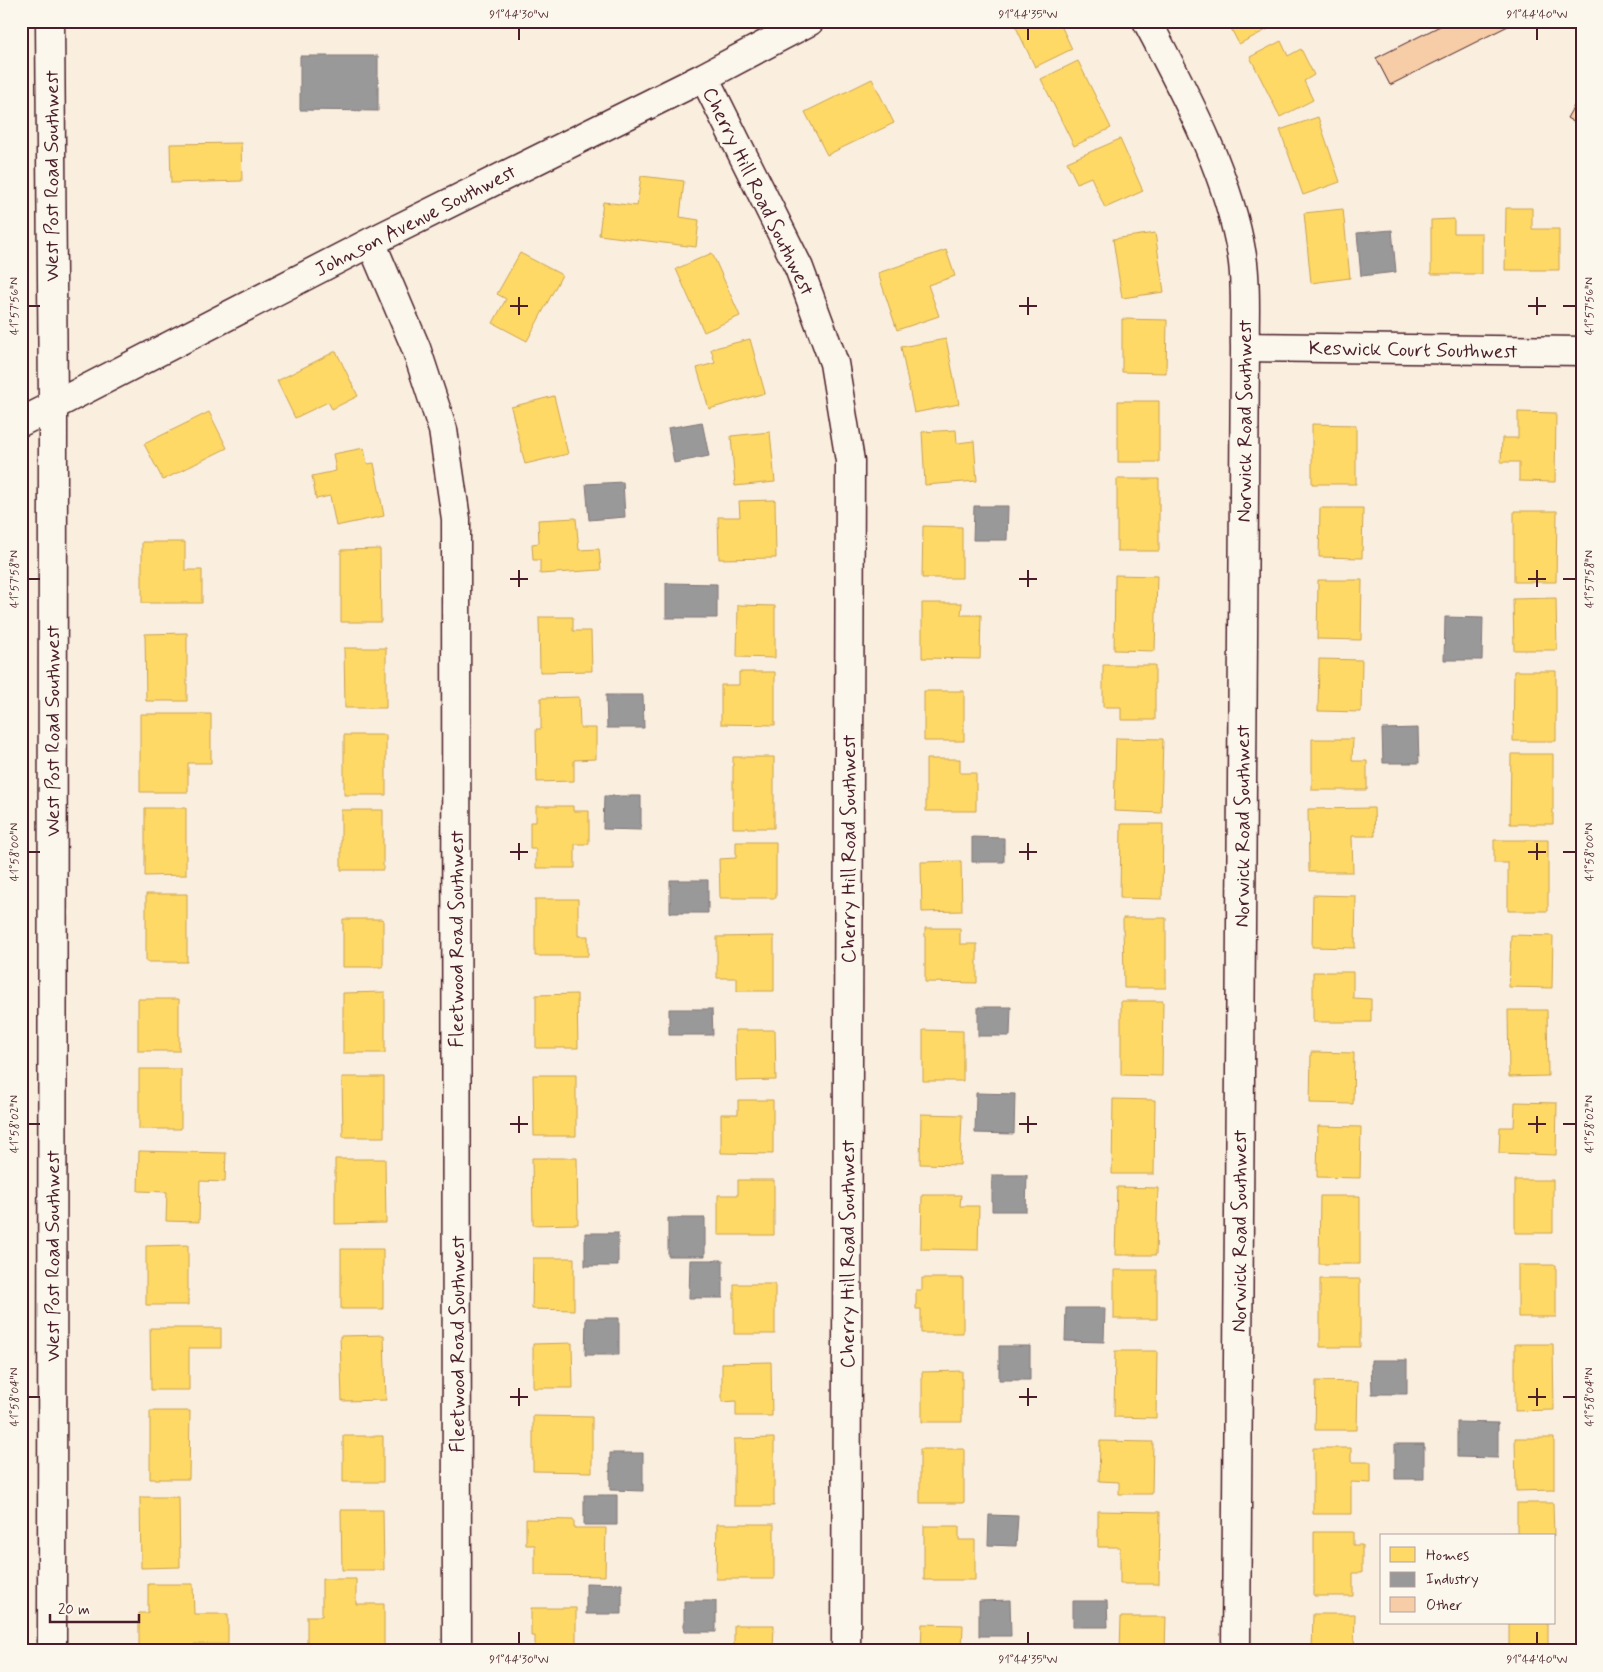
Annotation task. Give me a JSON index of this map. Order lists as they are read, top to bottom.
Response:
{
  "streets": {
    "street": [
      "West Post Road Southwest",
      "Cherry Hill Road Southwest",
      "Johnson Avenue Southwest",
      "Keswick Court Southwest",
      "Norwick Road Southwest",
      "Fleetwood Road Southwest"
    ]
  },
  "crossings": [
    ["West Post Road Southwest", "Johnson Avenue Southwest"],
    ["Cherry Hill Road Southwest", "Johnson Avenue Southwest"],
    ["Johnson Avenue Southwest", "Fleetwood Road Southwest"],
    ["Keswick Court Southwest", "Norwick Road Southwest"]
  ],
  "legend": ["Homes", "Industry", "Other"],
  "scale_bar": "20 m",
  "coordinates": [
    "91°44'30\"W",
    "91°44'35\"W",
    "91°44'40\"W",
    "41°57'56\"N",
    "41°57'58\"N",
    "41°58'00\"N",
    "41°58'02\"N",
    "41°58'04\"N"
  ]
}
